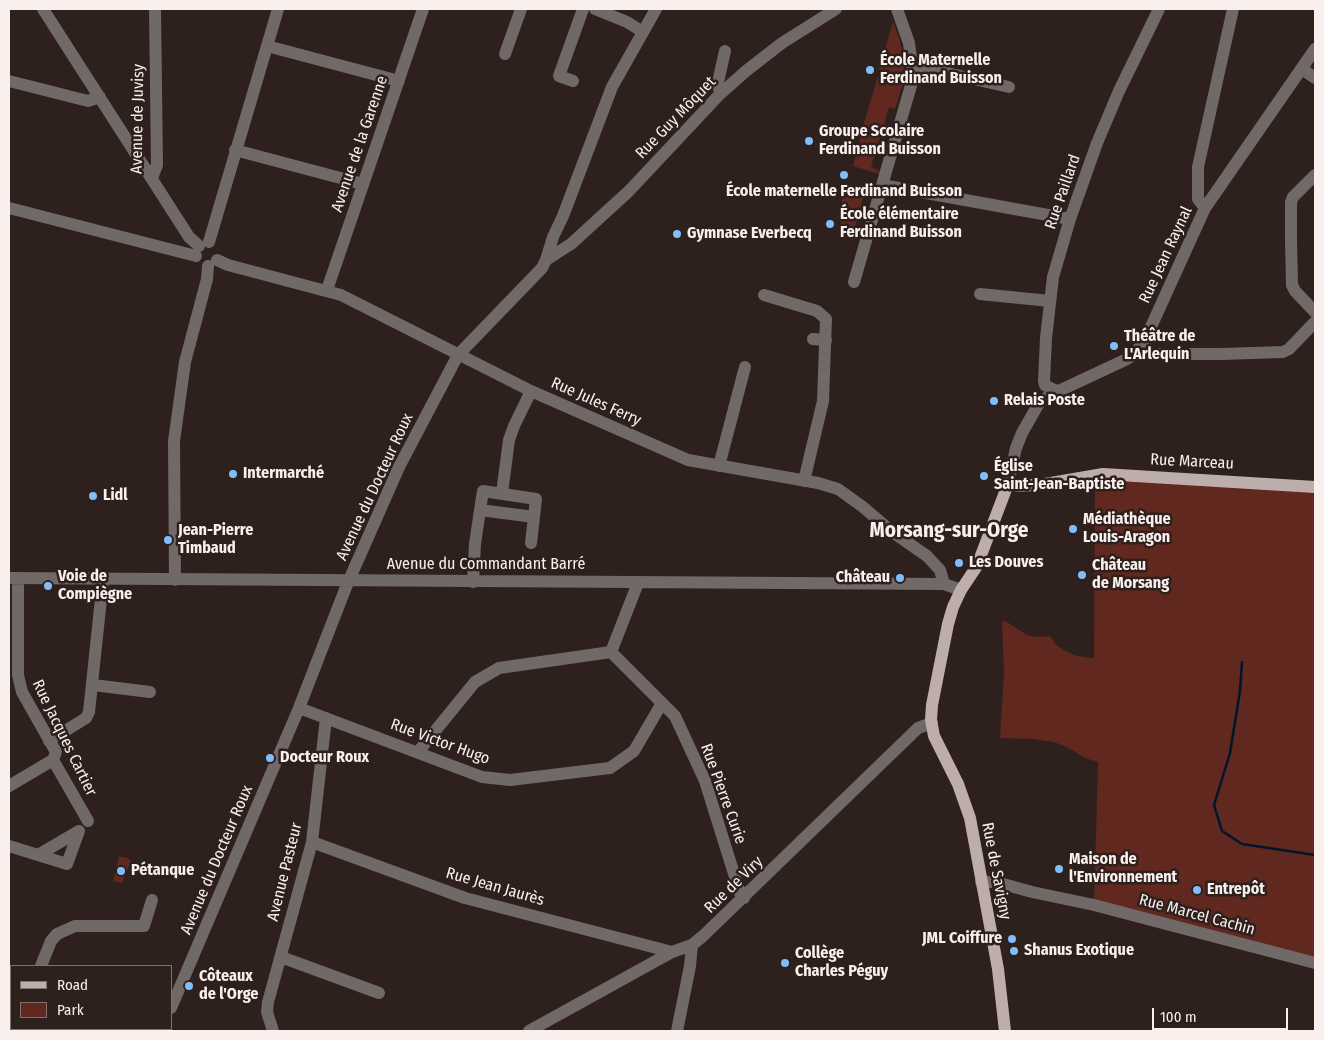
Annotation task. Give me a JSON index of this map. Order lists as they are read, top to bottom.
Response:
{
  "streets": {
    "main road": ["Rue Jean Raynal", "Rue Marceau", "Rue de Savigny"],
    "street": [
      "Rue Guy Môquet",
      "Avenue de Juvisy",
      "Avenue de la Garenne",
      "Rue Paillard",
      "Rue Jules Ferry",
      "Avenue du Docteur Roux",
      "Avenue du Commandant Barré",
      "Rue Jacques Cartier",
      "Rue Victor Hugo",
      "Rue Pierre Curie",
      "Avenue Pasteur",
      "Rue de Viry",
      "Rue Jean Jaurès",
      "Rue Marcel Cachin"
    ]
  },
  "crossings": [
    ["Rue Guy Môquet", "Avenue du Docteur Roux"],
    ["Avenue de la Garenne", "Rue Jules Ferry"],
    ["Rue Paillard", "Rue Jean Raynal"],
    ["Rue Jean Raynal", "Rue Marceau"],
    ["Rue Jean Raynal", "Avenue du Commandant Barré"],
    ["Rue Jean Raynal", "Rue de Savigny"],
    ["Rue Jean Raynal", "Rue de Viry"],
    ["Rue Jules Ferry", "Avenue du Docteur Roux"],
    ["Rue Jules Ferry", "Avenue du Commandant Barré"],
    ["Avenue du Docteur Roux", "Avenue du Commandant Barré"],
    ["Avenue du Docteur Roux", "Rue Victor Hugo"],
    ["Avenue du Commandant Barré", "Rue Jacques Cartier"],
    ["Rue Victor Hugo", "Rue Pierre Curie"],
    ["Rue Victor Hugo", "Avenue Pasteur"],
    ["Rue Pierre Curie", "Rue de Viry"],
    ["Rue de Savigny", "Rue de Viry"],
    ["Rue de Savigny", "Rue Marcel Cachin"],
    ["Avenue Pasteur", "Rue Jean Jaurès"],
    ["Rue de Viry", "Rue Jean Jaurès"]
  ],
  "districts": ["Morsang-sur-Orge"],
  "places": [
    "École Maternelle Ferdinand Buisson",
    "Groupe Scolaire Ferdinand Buisson",
    "École maternelle Ferdinand Buisson",
    "École élémentaire Ferdinand Buisson",
    "Gymnase Everbecq",
    "Théâtre de L'Arlequin",
    "Relais Poste",
    "Intermarché",
    "Église Saint-Jean-Baptiste",
    "Lidl",
    "Médiathèque Louis-Aragon",
    "Jean-Pierre Timbaud",
    "Les Douves",
    "Château de Morsang",
    "Château",
    "Voie de Compiègne",
    "Docteur Roux",
    "Maison de l'Environnement",
    "Pétanque",
    "Entrepôt",
    "JML Coiffure",
    "Shanus Exotique",
    "Collège Charles Péguy",
    "Côteaux de l'Orge"
  ],
  "legend": ["Road", "Park"],
  "scale_bar": "100 m"
}
